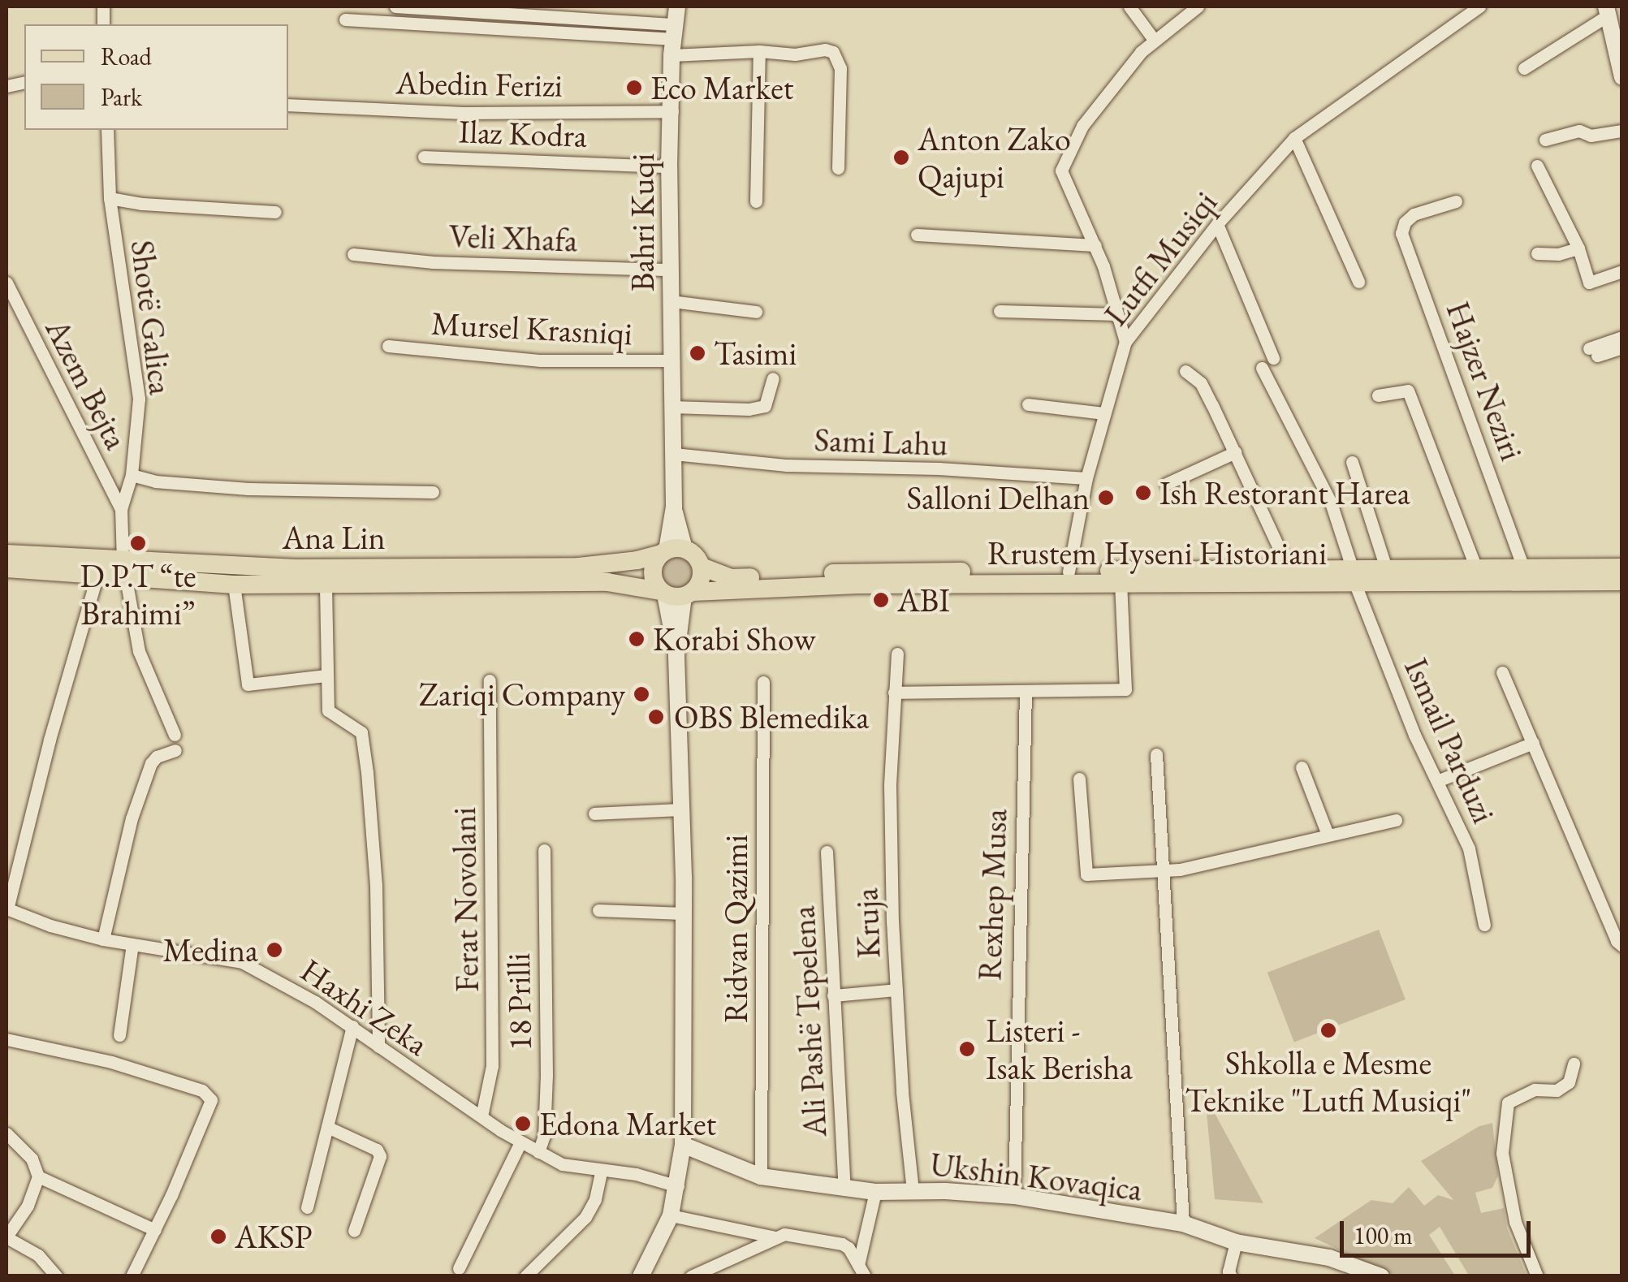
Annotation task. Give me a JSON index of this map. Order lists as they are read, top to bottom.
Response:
{
  "streets": {
    "main road": ["Ana Lin", "Rrustem Hyseni Historiani"],
    "street": [
      "Abedin Ferizi",
      "Ilaz Kodra",
      "Bahri Kuqi",
      "Veli Xhafa",
      "Lutfi Musiqi",
      "Shotë Galica",
      "Mursel Krasniqi",
      "Hajzer Neziri",
      "Azem Bejta",
      "Sami Lahu",
      "Ismail Parduzi",
      "Rexhep Musa",
      "Ferat Novolani",
      "Kruja",
      "Ridvan Qazimi",
      "18 Prilli",
      "Haxhi Zeka",
      "Ali Pashë Tepelena",
      "Ukshin Kovaqica"
    ]
  },
  "crossings": [
    ["Abedin Ferizi", "Bahri Kuqi"],
    ["Ilaz Kodra", "Bahri Kuqi"],
    ["Bahri Kuqi", "Veli Xhafa"],
    ["Bahri Kuqi", "Mursel Krasniqi"],
    ["Bahri Kuqi", "Sami Lahu"],
    ["Bahri Kuqi", "Ana Lin"],
    ["Bahri Kuqi", "Rrustem Hyseni Historiani"],
    ["Lutfi Musiqi", "Sami Lahu"],
    ["Lutfi Musiqi", "Rrustem Hyseni Historiani"],
    ["Shotë Galica", "Azem Bejta"],
    ["Shotë Galica", "Ana Lin"],
    ["Hajzer Neziri", "Rrustem Hyseni Historiani"],
    ["Ana Lin", "Rrustem Hyseni Historiani"],
    ["Rrustem Hyseni Historiani", "Ismail Parduzi"],
    ["Rexhep Musa", "Ukshin Kovaqica"],
    ["Ferat Novolani", "Haxhi Zeka"],
    ["Kruja", "Ukshin Kovaqica"],
    ["Ridvan Qazimi", "Ukshin Kovaqica"],
    ["18 Prilli", "Haxhi Zeka"],
    ["Ali Pashë Tepelena", "Ukshin Kovaqica"]
  ],
  "places": [
    "Eco Market",
    "Anton Zako Qajupi",
    "Tasimi",
    "Ish Restorant Harea",
    "Salloni Delhan",
    "D.P.T “te Brahimi”",
    "ABI",
    "Korabi Show",
    "Zariqi Company",
    "OBS Blemedika",
    "Medina",
    "Shkolla e Mesme Teknike \"Lutfi Musiqi\"",
    "Listeri - Isak Berisha",
    "Edona Market",
    "AKSP"
  ],
  "legend": ["Road", "Park"],
  "scale_bar": "100 m"
}
